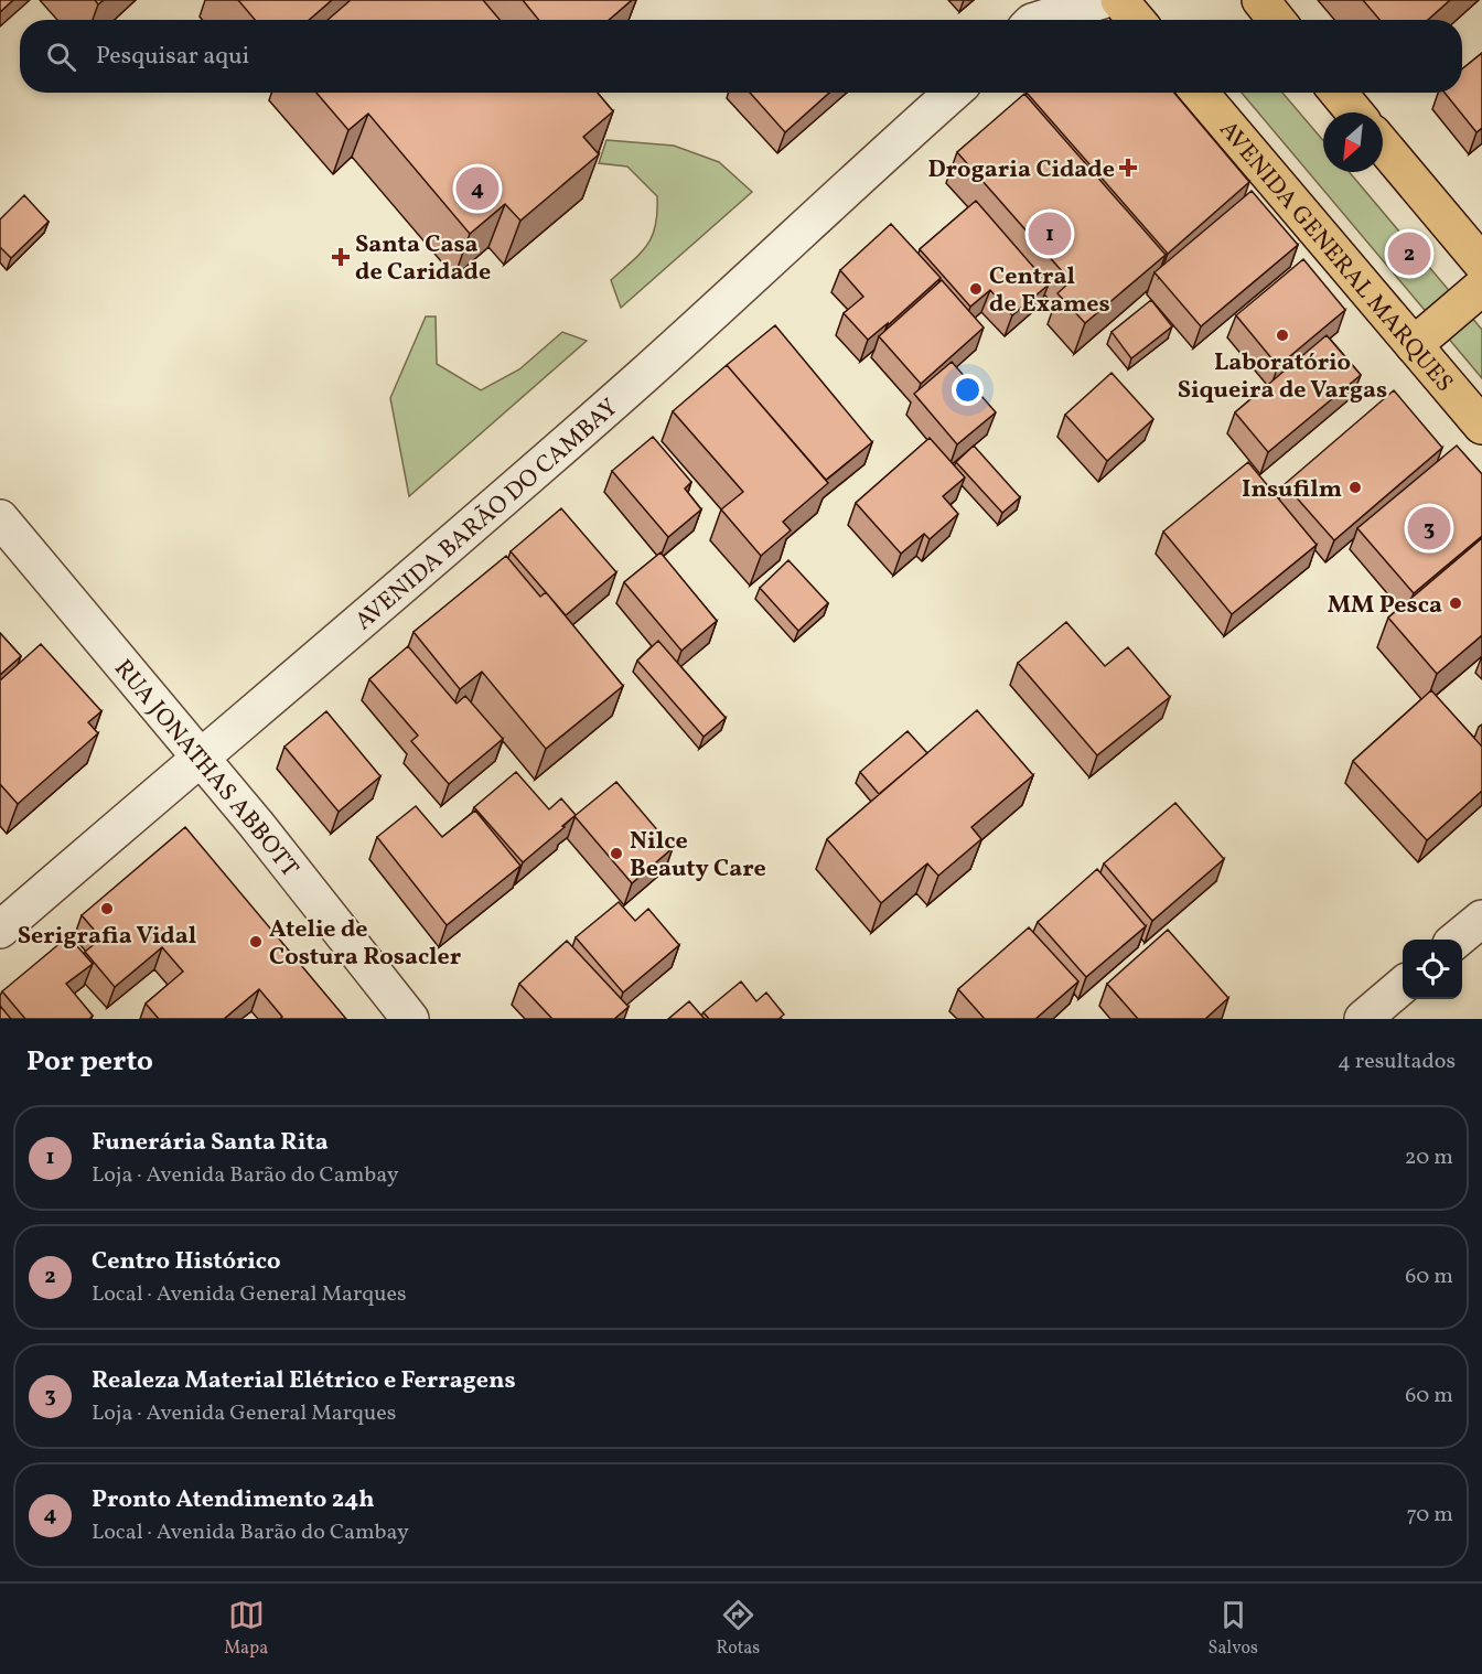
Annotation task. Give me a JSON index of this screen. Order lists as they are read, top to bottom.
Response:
{
  "streets": {
    "main road": ["AVENIDA GENERAL MARQUES"],
    "street": ["AVENIDA BARÃO DO CAMBAY", "RUA JONATHAS ABBOTT"]
  },
  "crossings": [
    ["AVENIDA BARÃO DO CAMBAY", "RUA JONATHAS ABBOTT"]
  ],
  "places": {
    "health": ["Drogaria Cidade", "Santa Casa de Caridade"],
    "other": [
      "Central de Exames",
      "Laboratório Siqueira de Vargas",
      "Insufilm",
      "MM Pesca",
      "Nilce Beauty Care",
      "Serigrafia Vidal",
      "Atelie de Costura Rosacler"
    ]
  },
  "north": "bottom left",
  "page": {
    "search": "Pesquisar aqui",
    "pins": [
      "4",
      "1",
      "2",
      "3"
    ],
    "heading": ["Por perto", "4 resultados"],
    "list": [
      {
        "mark": "1",
        "name": "Funerária Santa Rita",
        "note": "Loja · Avenida Barão do Cambay",
        "value": "20 m"
      },
      {
        "mark": "2",
        "name": "Centro Histórico",
        "note": "Local · Avenida General Marques",
        "value": "60 m"
      },
      {
        "mark": "3",
        "name": "Realeza Material Elétrico e Ferragens",
        "note": "Loja · Avenida General Marques",
        "value": "60 m"
      },
      {
        "mark": "4",
        "name": "Pronto Atendimento 24h",
        "note": "Local · Avenida Barão do Cambay",
        "value": "70 m"
      }
    ],
    "nav": ["Mapa", "Rotas", "Salvos"]
  }
}
